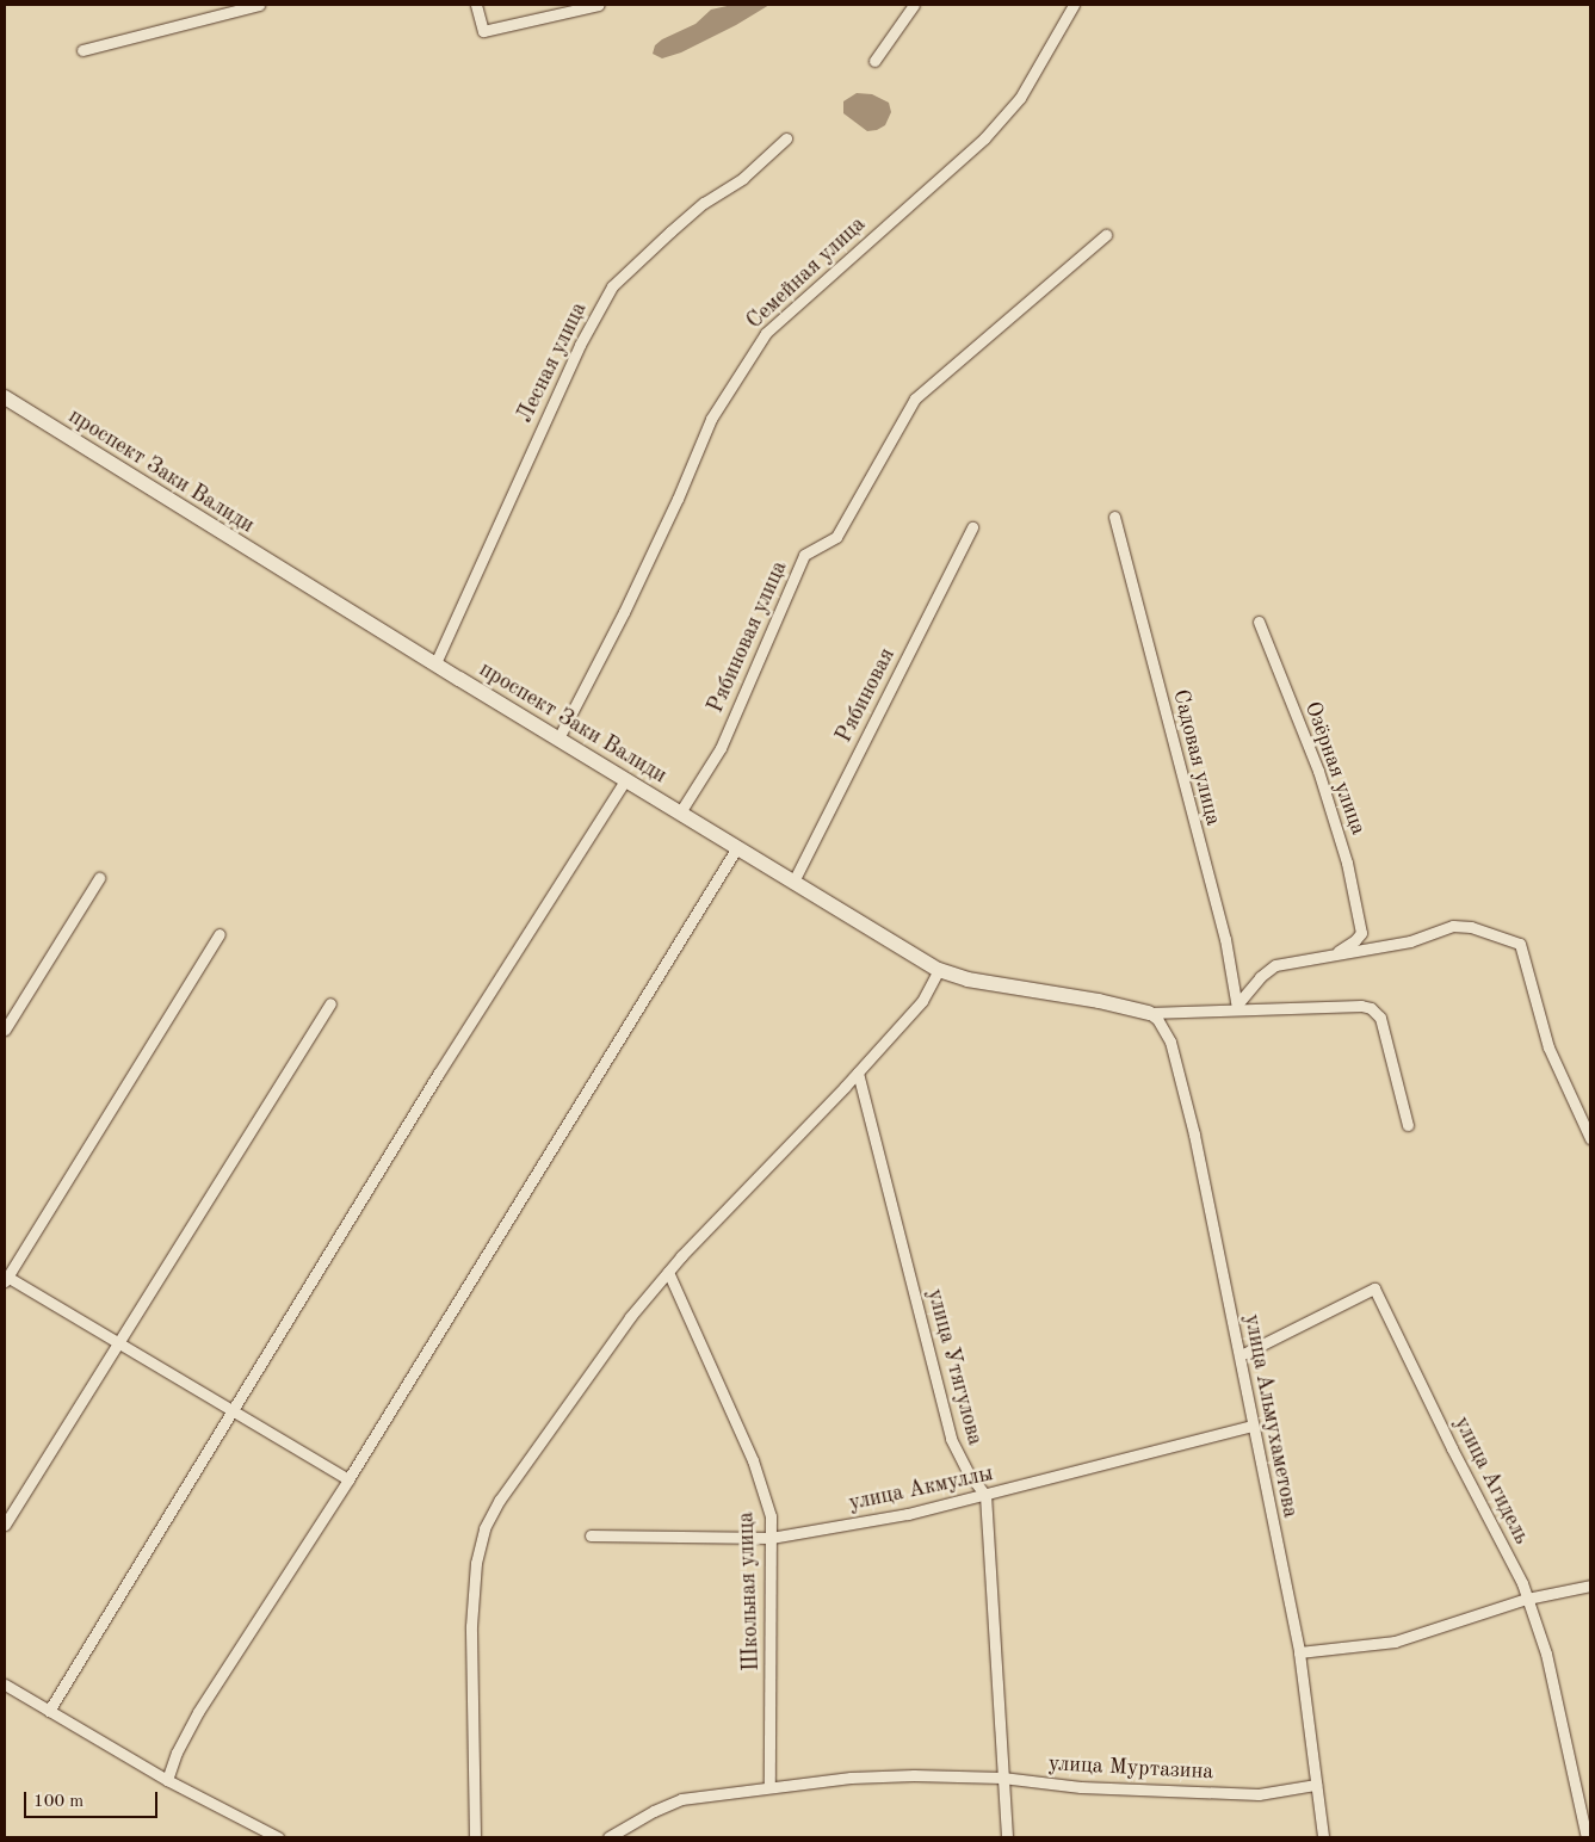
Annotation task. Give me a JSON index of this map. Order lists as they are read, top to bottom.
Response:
{
  "streets": {
    "street": [
      "Семейная улица",
      "Лесная улица",
      "проспект Заки Валиди",
      "Рябиновая улица",
      "Рябиновая",
      "Садовая улица",
      "Озёрная улица",
      "улица Утягулова",
      "улица Альмухаметова",
      "улица Агидель",
      "улица Акмуллы",
      "Школьная улица",
      "улица Муртазина"
    ]
  },
  "crossings": [
    ["Семейная улица", "проспект Заки Валиди"],
    ["Лесная улица", "проспект Заки Валиди"],
    ["проспект Заки Валиди", "Рябиновая улица"],
    ["проспект Заки Валиди", "Рябиновая"],
    ["проспект Заки Валиди", "улица Альмухаметова"],
    ["улица Утягулова", "улица Акмуллы"],
    ["улица Альмухаметова", "улица Акмуллы"],
    ["улица Альмухаметова", "улица Муртазина"],
    ["улица Акмуллы", "Школьная улица"]
  ],
  "scale_bar": "100 m"
}
